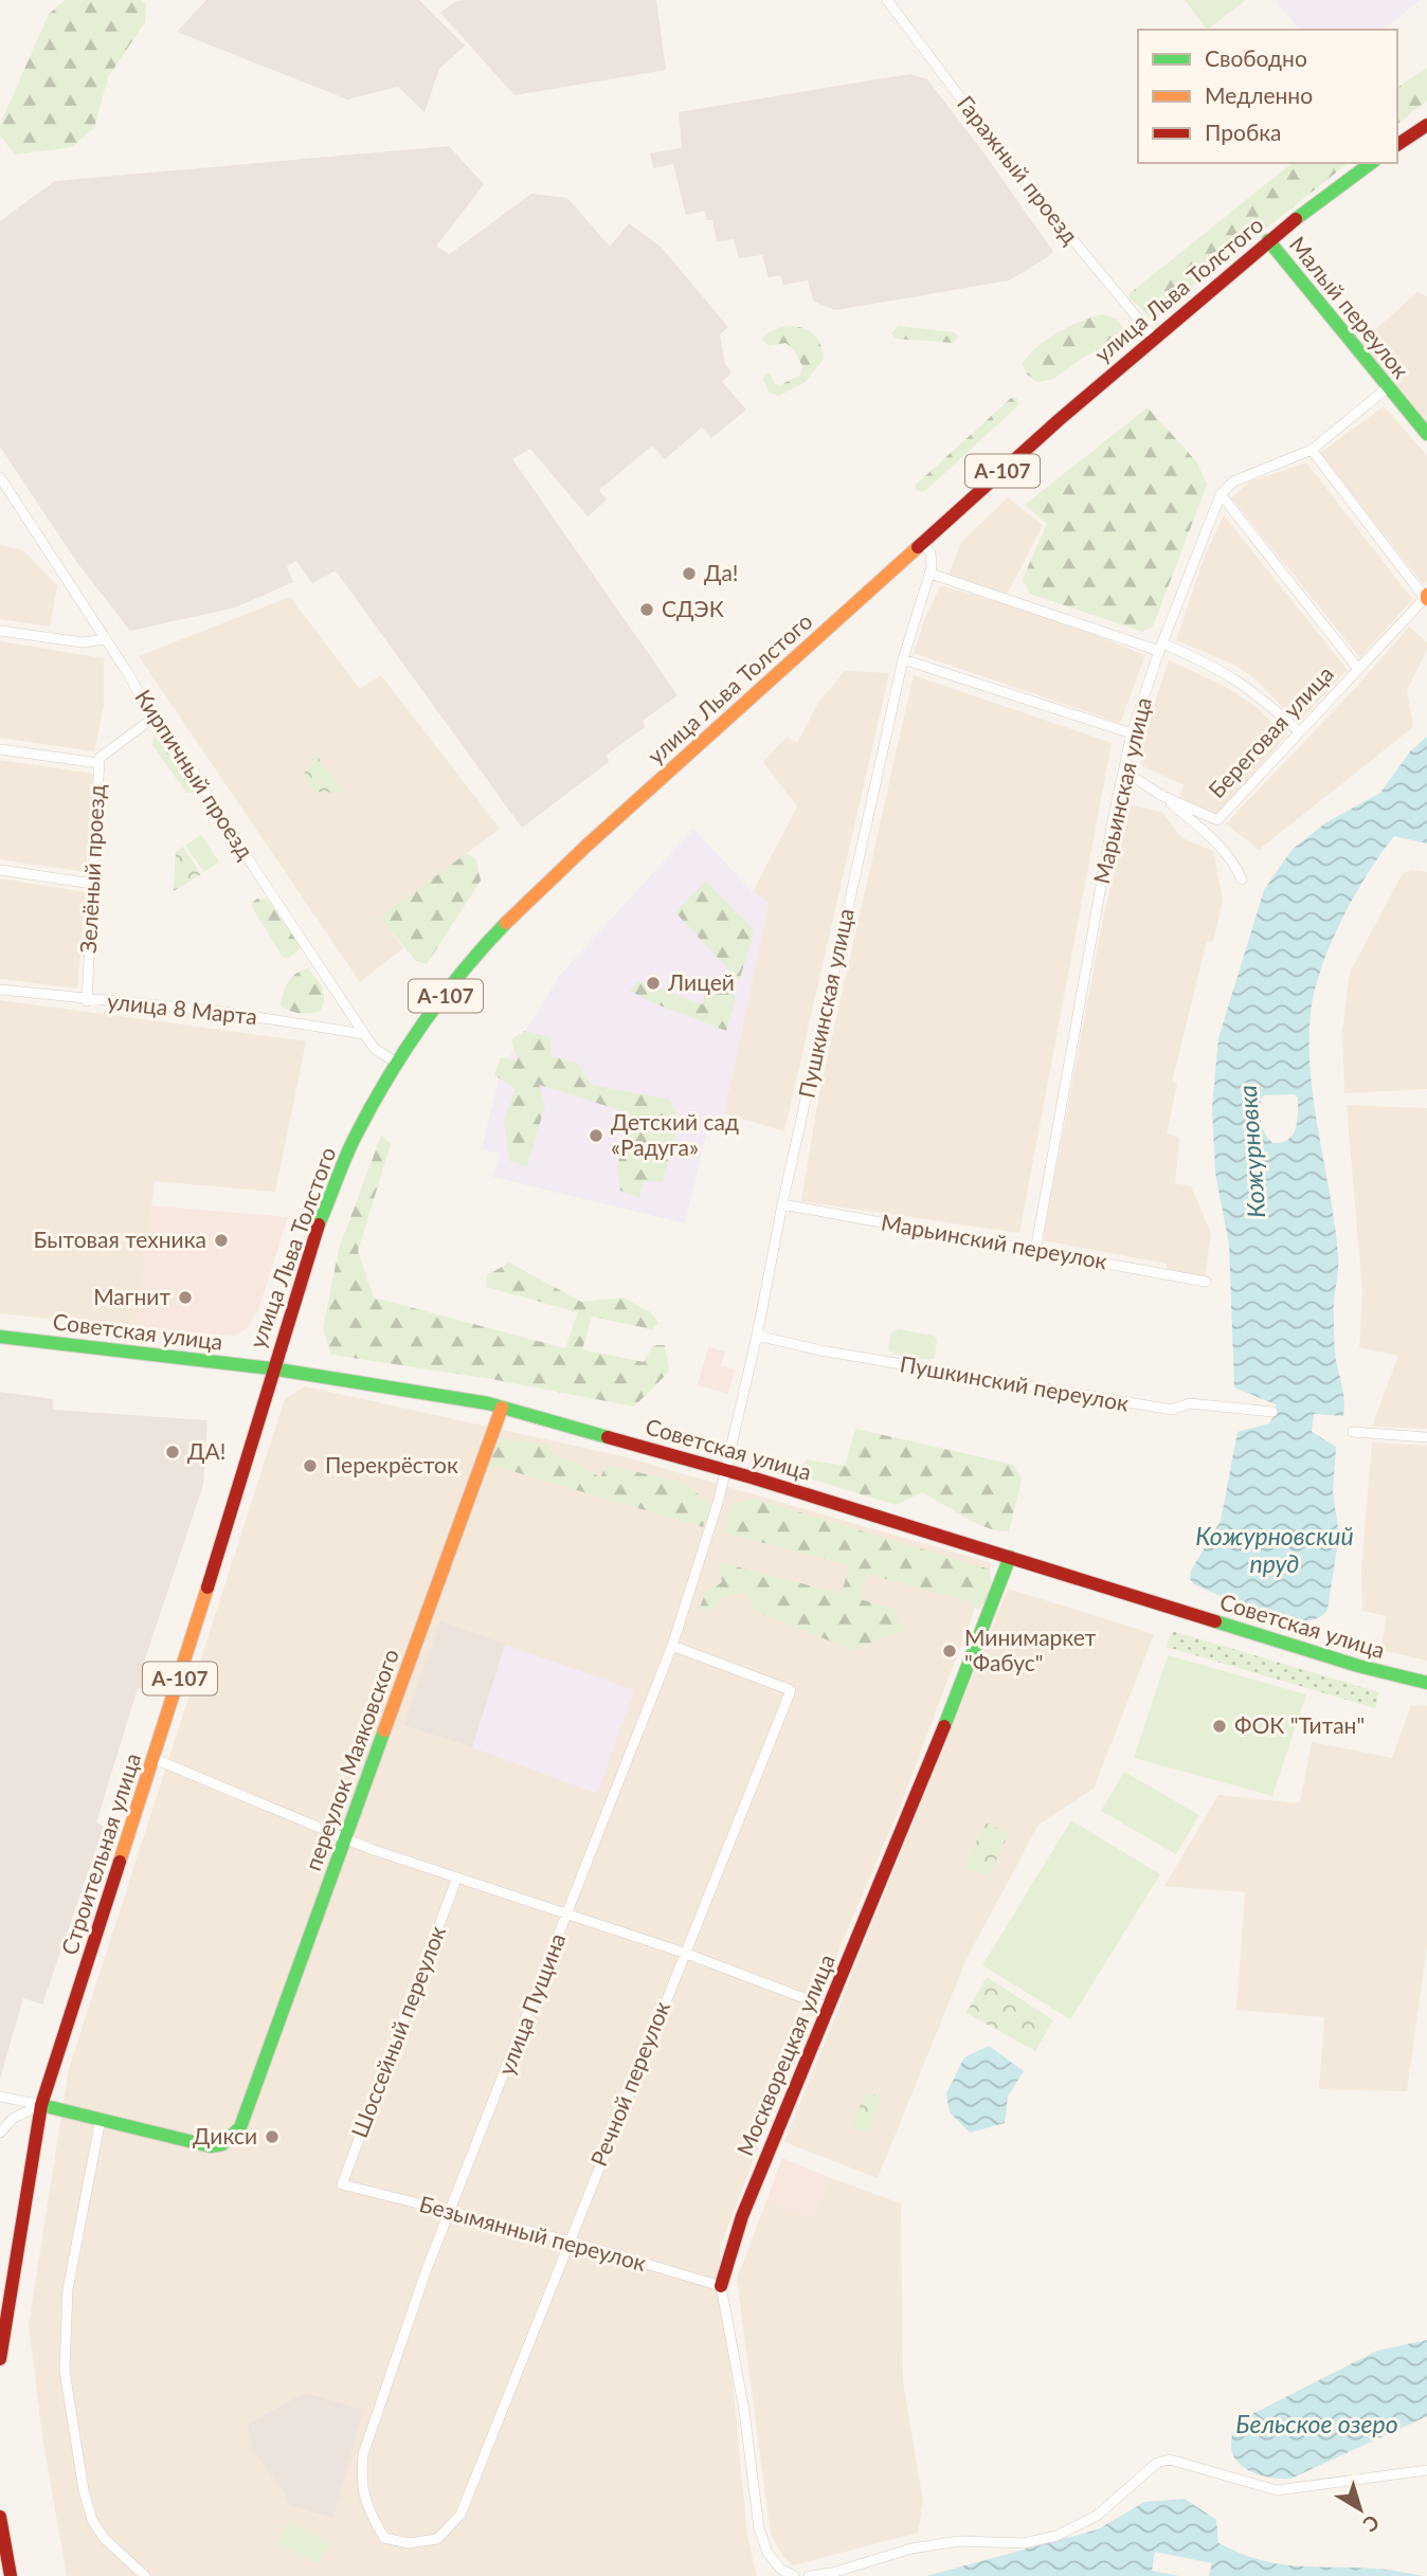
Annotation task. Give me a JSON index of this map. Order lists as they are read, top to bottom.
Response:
{
  "streets": {
    "main road": [
      "улица Льва Толстого",
      "Малый переулок",
      "А-107",
      "Советская улица",
      "переулок Маяковского",
      "Строительная улица",
      "Москворецкая улица"
    ],
    "street": [
      "Гаражный проезд",
      "Береговая улица",
      "Кирпичный проезд",
      "Марьинская улица",
      "Зелёный проезд",
      "Пушкинская улица",
      "улица 8 Марта",
      "Марьинский переулок",
      "Пушкинский переулок",
      "улица Пущина",
      "Шоссейный переулок",
      "Речной переулок",
      "Безымянный переулок"
    ]
  },
  "crossings": [
    ["Гаражный проезд", "улица Льва Толстого"],
    ["улица Льва Толстого", "Малый переулок"],
    ["улица Льва Толстого", "Кирпичный проезд"],
    ["улица Льва Толстого", "Пушкинская улица"],
    ["улица Льва Толстого", "Советская улица"],
    ["улица Льва Толстого", "Строительная улица"],
    ["Береговая улица", "Марьинская улица"],
    ["Кирпичный проезд", "Зелёный проезд"],
    ["Кирпичный проезд", "улица 8 Марта"],
    ["Марьинская улица", "Марьинский переулок"],
    ["Зелёный проезд", "улица 8 Марта"],
    ["Пушкинская улица", "Марьинский переулок"],
    ["Пушкинская улица", "Советская улица"],
    ["Пушкинская улица", "Пушкинский переулок"],
    ["Пушкинская улица", "улица Пущина"],
    ["Советская улица", "переулок Маяковского"],
    ["Советская улица", "Строительная улица"],
    ["Советская улица", "улица Пущина"],
    ["Советская улица", "Москворецкая улица"],
    ["улица Пущина", "Речной переулок"],
    ["улица Пущина", "Безымянный переулок"],
    ["Шоссейный переулок", "Безымянный переулок"],
    ["Москворецкая улица", "Безымянный переулок"],
    ["Речной переулок", "Безымянный переулок"]
  ],
  "water": ["Кожурновка", "Кожурновский пруд", "Бельское озеро"],
  "places": [
    "Да!",
    "СДЭК",
    "Лицей",
    "Детский сад «Радуга»",
    "Бытовая техника",
    "Магнит",
    "ДА!",
    "Перекрёсток",
    "Минимаркет \"Фабус\"",
    "ФОК \"Титан\"",
    "Дикси"
  ],
  "legend": ["Свободно", "Медленно", "Пробка"],
  "north": "bottom right"
}
